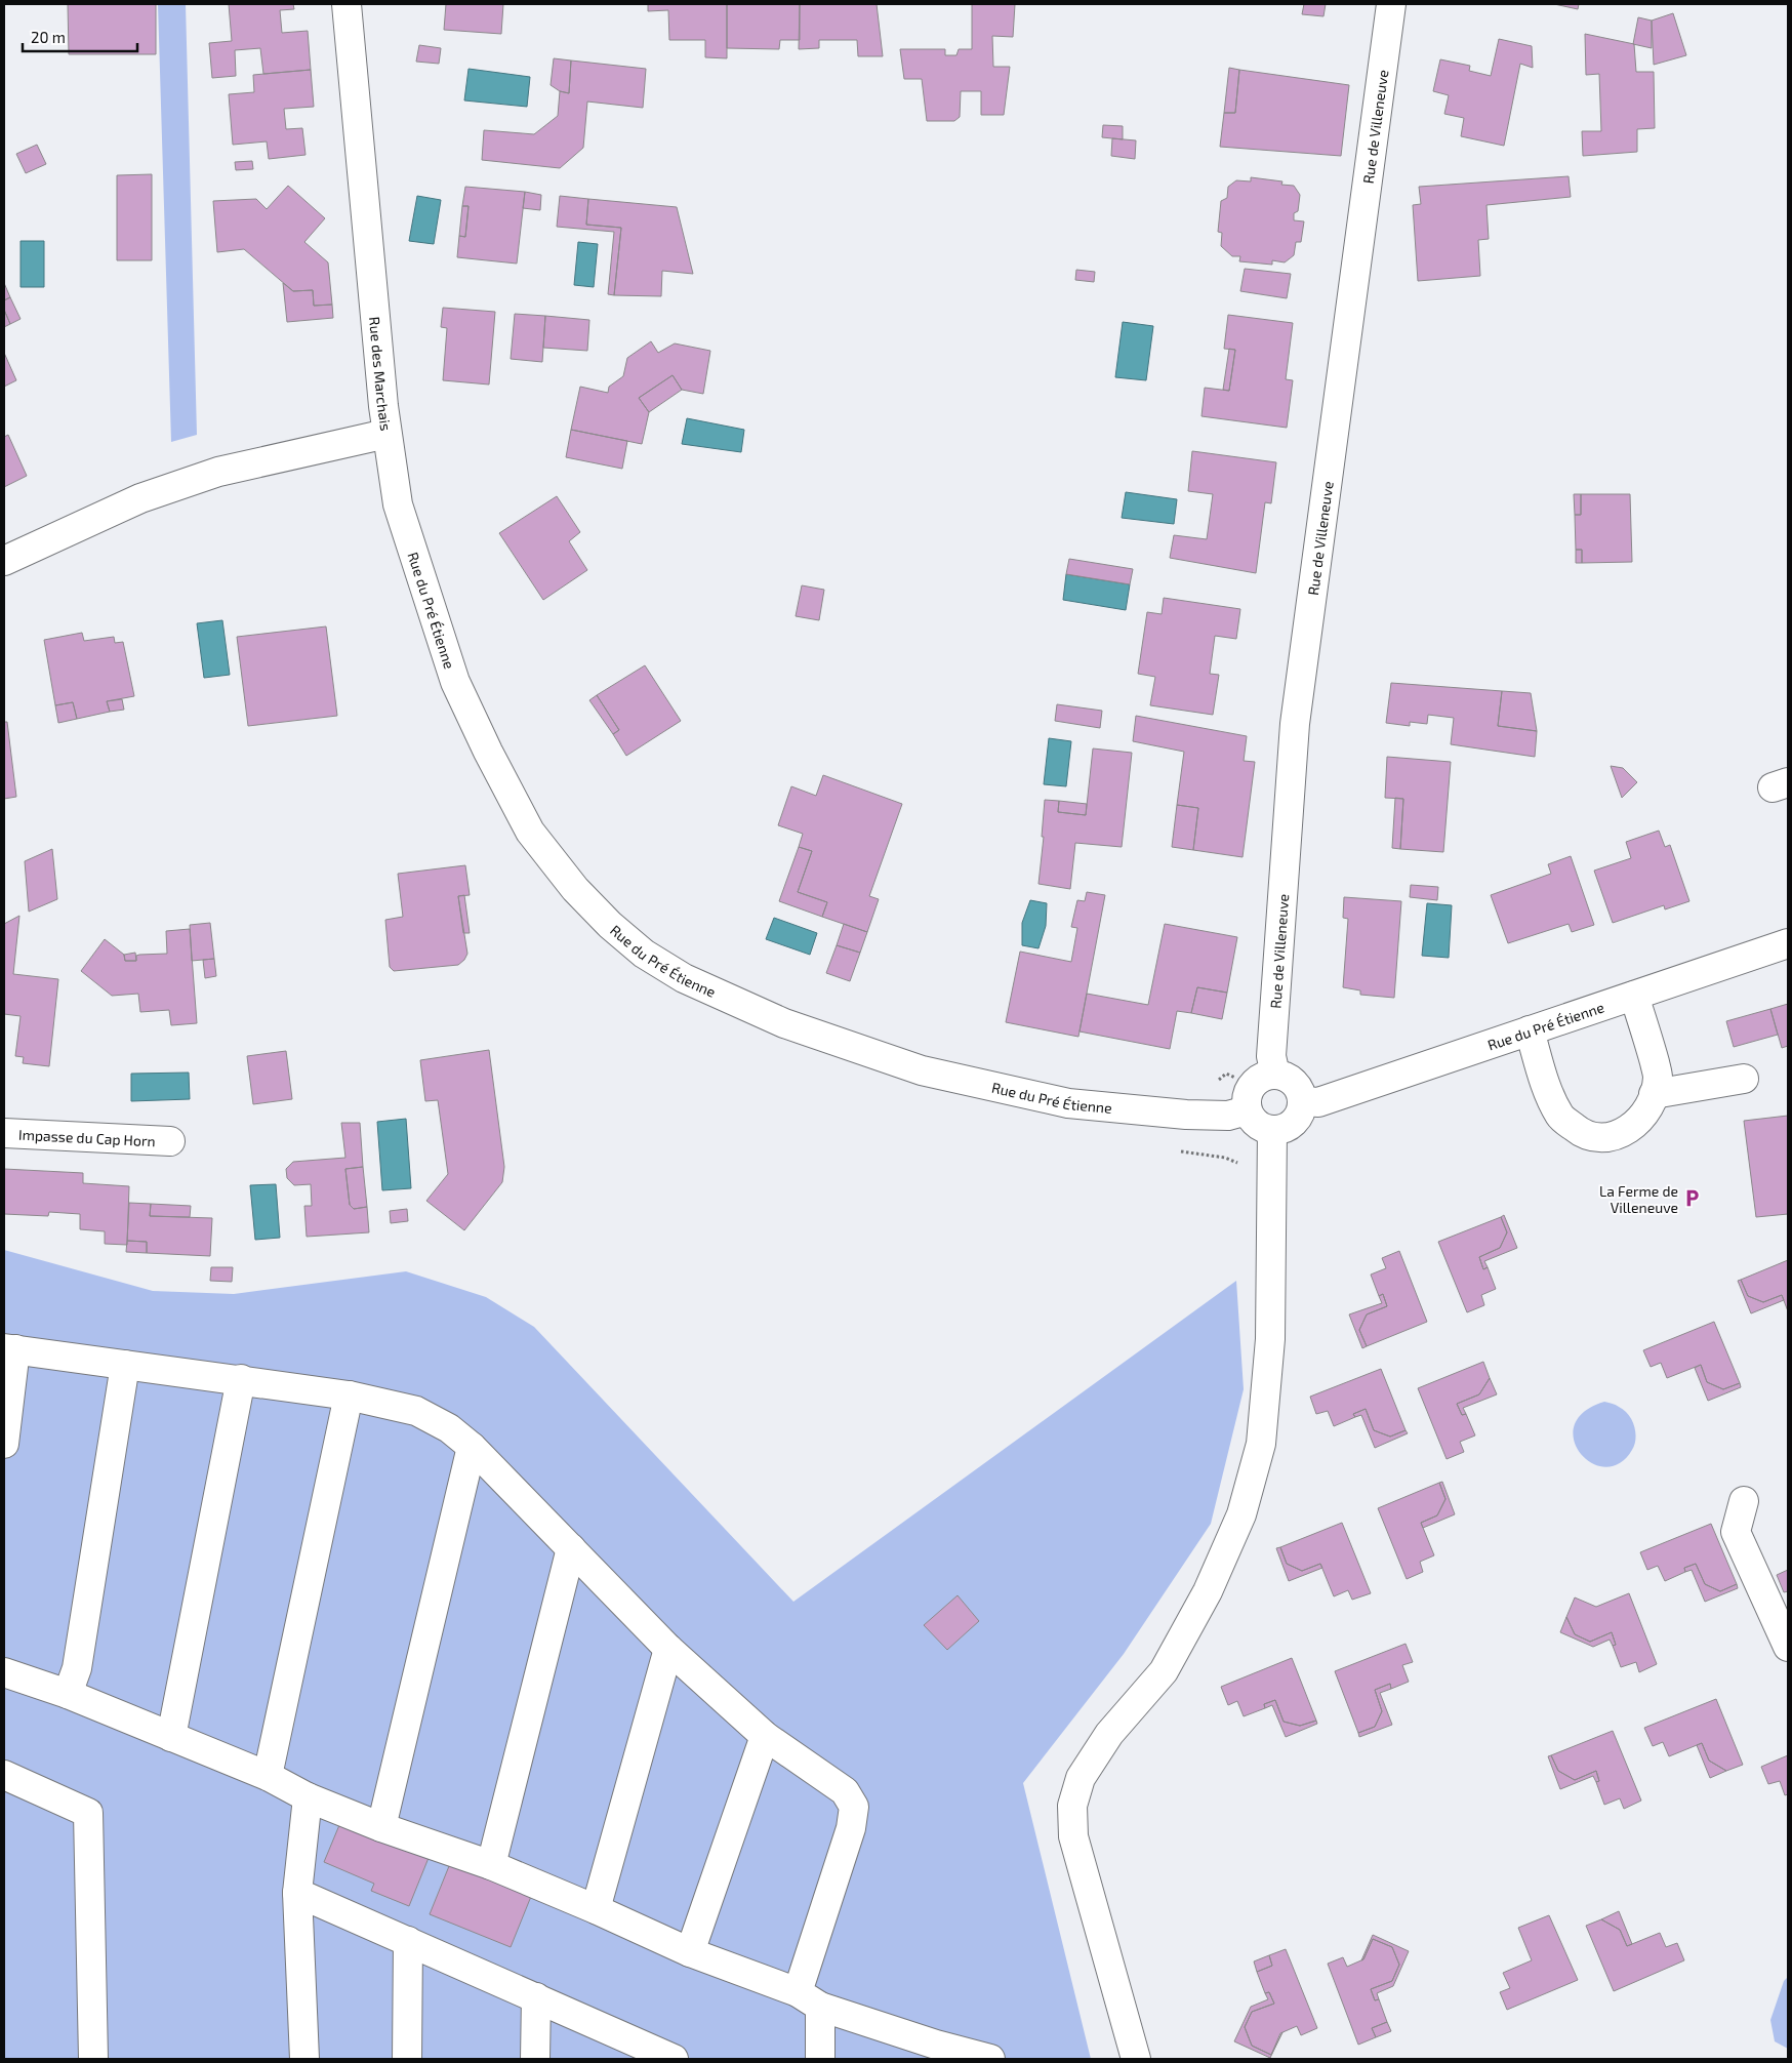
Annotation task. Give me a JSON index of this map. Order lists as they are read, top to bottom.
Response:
{
  "streets": {
    "street": [
      "Rue de Villeneuve",
      "Rue des Marchais",
      "Rue du Pré Étienne",
      "Impasse du Cap Horn"
    ]
  },
  "crossings": [
    ["Rue de Villeneuve", "Rue du Pré Étienne"],
    ["Rue des Marchais", "Rue du Pré Étienne"]
  ],
  "places": {
    "parking": ["La Ferme de Villeneuve"]
  },
  "scale_bar": "20 m"
}
